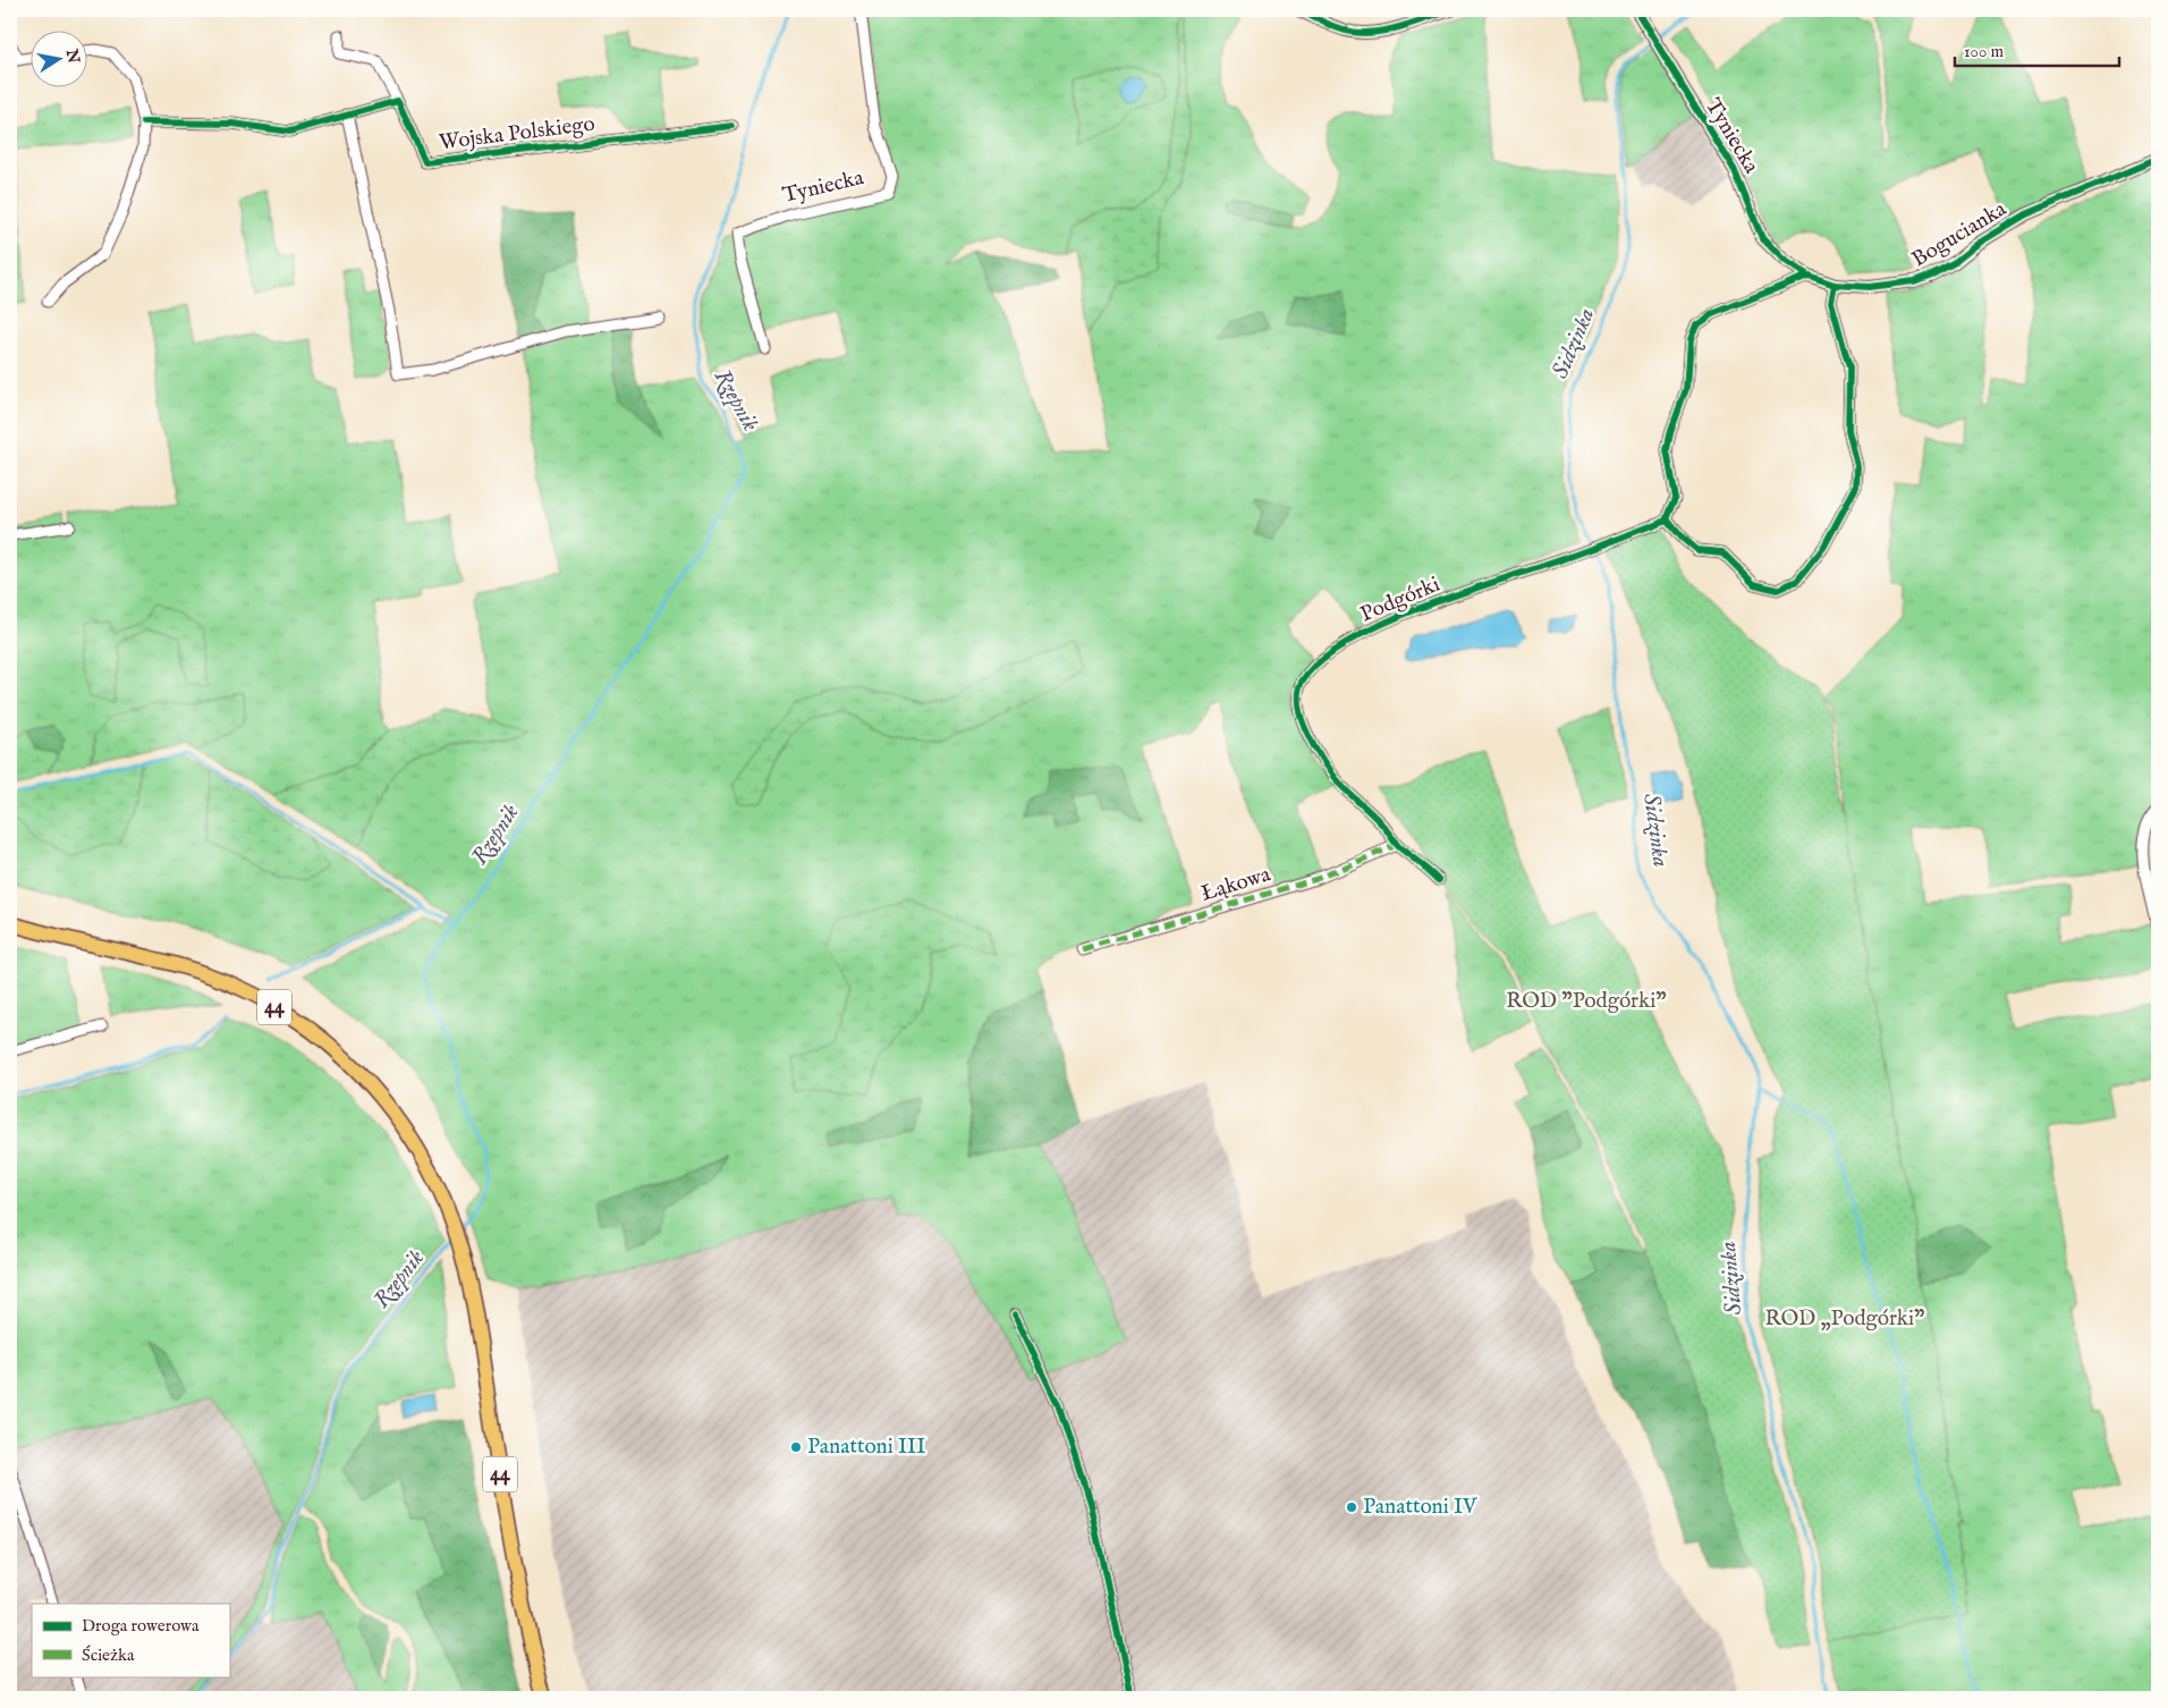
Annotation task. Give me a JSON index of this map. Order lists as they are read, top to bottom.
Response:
{
  "streets": {
    "main road": ["44"],
    "street": [
      "Wojska Polskiego",
      "Tyniecka",
      "Bogucianka",
      "Podgórki",
      "Łąkowa"
    ]
  },
  "crossings": [
    ["Tyniecka", "Bogucianka"],
    ["Podgórki", "Łąkowa"]
  ],
  "water": ["Sidzinka", "Rzepnik"],
  "parks": ["ROD \"Podgórki\"", "ROD „Podgórki”"],
  "places": ["Panattoni III", "Panattoni IV"],
  "legend": ["Droga rowerowa", "Ścieżka"],
  "scale_bar": "100 m",
  "north": "right"
}
